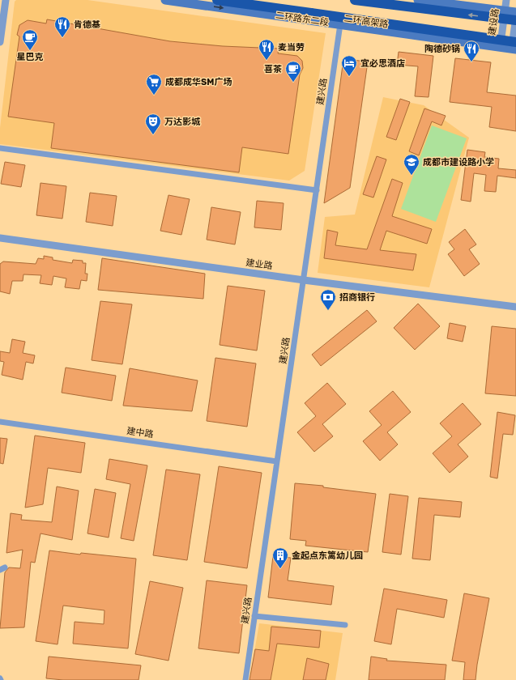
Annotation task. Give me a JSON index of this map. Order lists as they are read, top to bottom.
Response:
{
  "streets": {
    "highway": ["二环高架路"],
    "main road": ["二环路东二段"],
    "street": [
      "建设路",
      "建兴路",
      "建业路",
      "建中路"
    ]
  },
  "crossings": [
    ["二环路东二段", "二环高架路"],
    ["二环路东二段", "建设路"],
    ["二环路东二段", "建兴路"],
    ["建兴路", "建业路"],
    ["建兴路", "建中路"]
  ],
  "one_way": ["二环路东二段"],
  "places": {
    "restaurant": ["肯德基", "麦当劳", "陶德砂锅"],
    "cafe": ["星巴克", "喜茶"],
    "hotel": ["宜必思酒店"],
    "supermarket": ["成都成华SM广场"],
    "theatre": ["万达影城"],
    "school or university": ["成都市建设路小学"],
    "bank": ["招商银行"],
    "building": ["金起点东篱幼儿园"]
  }
}
